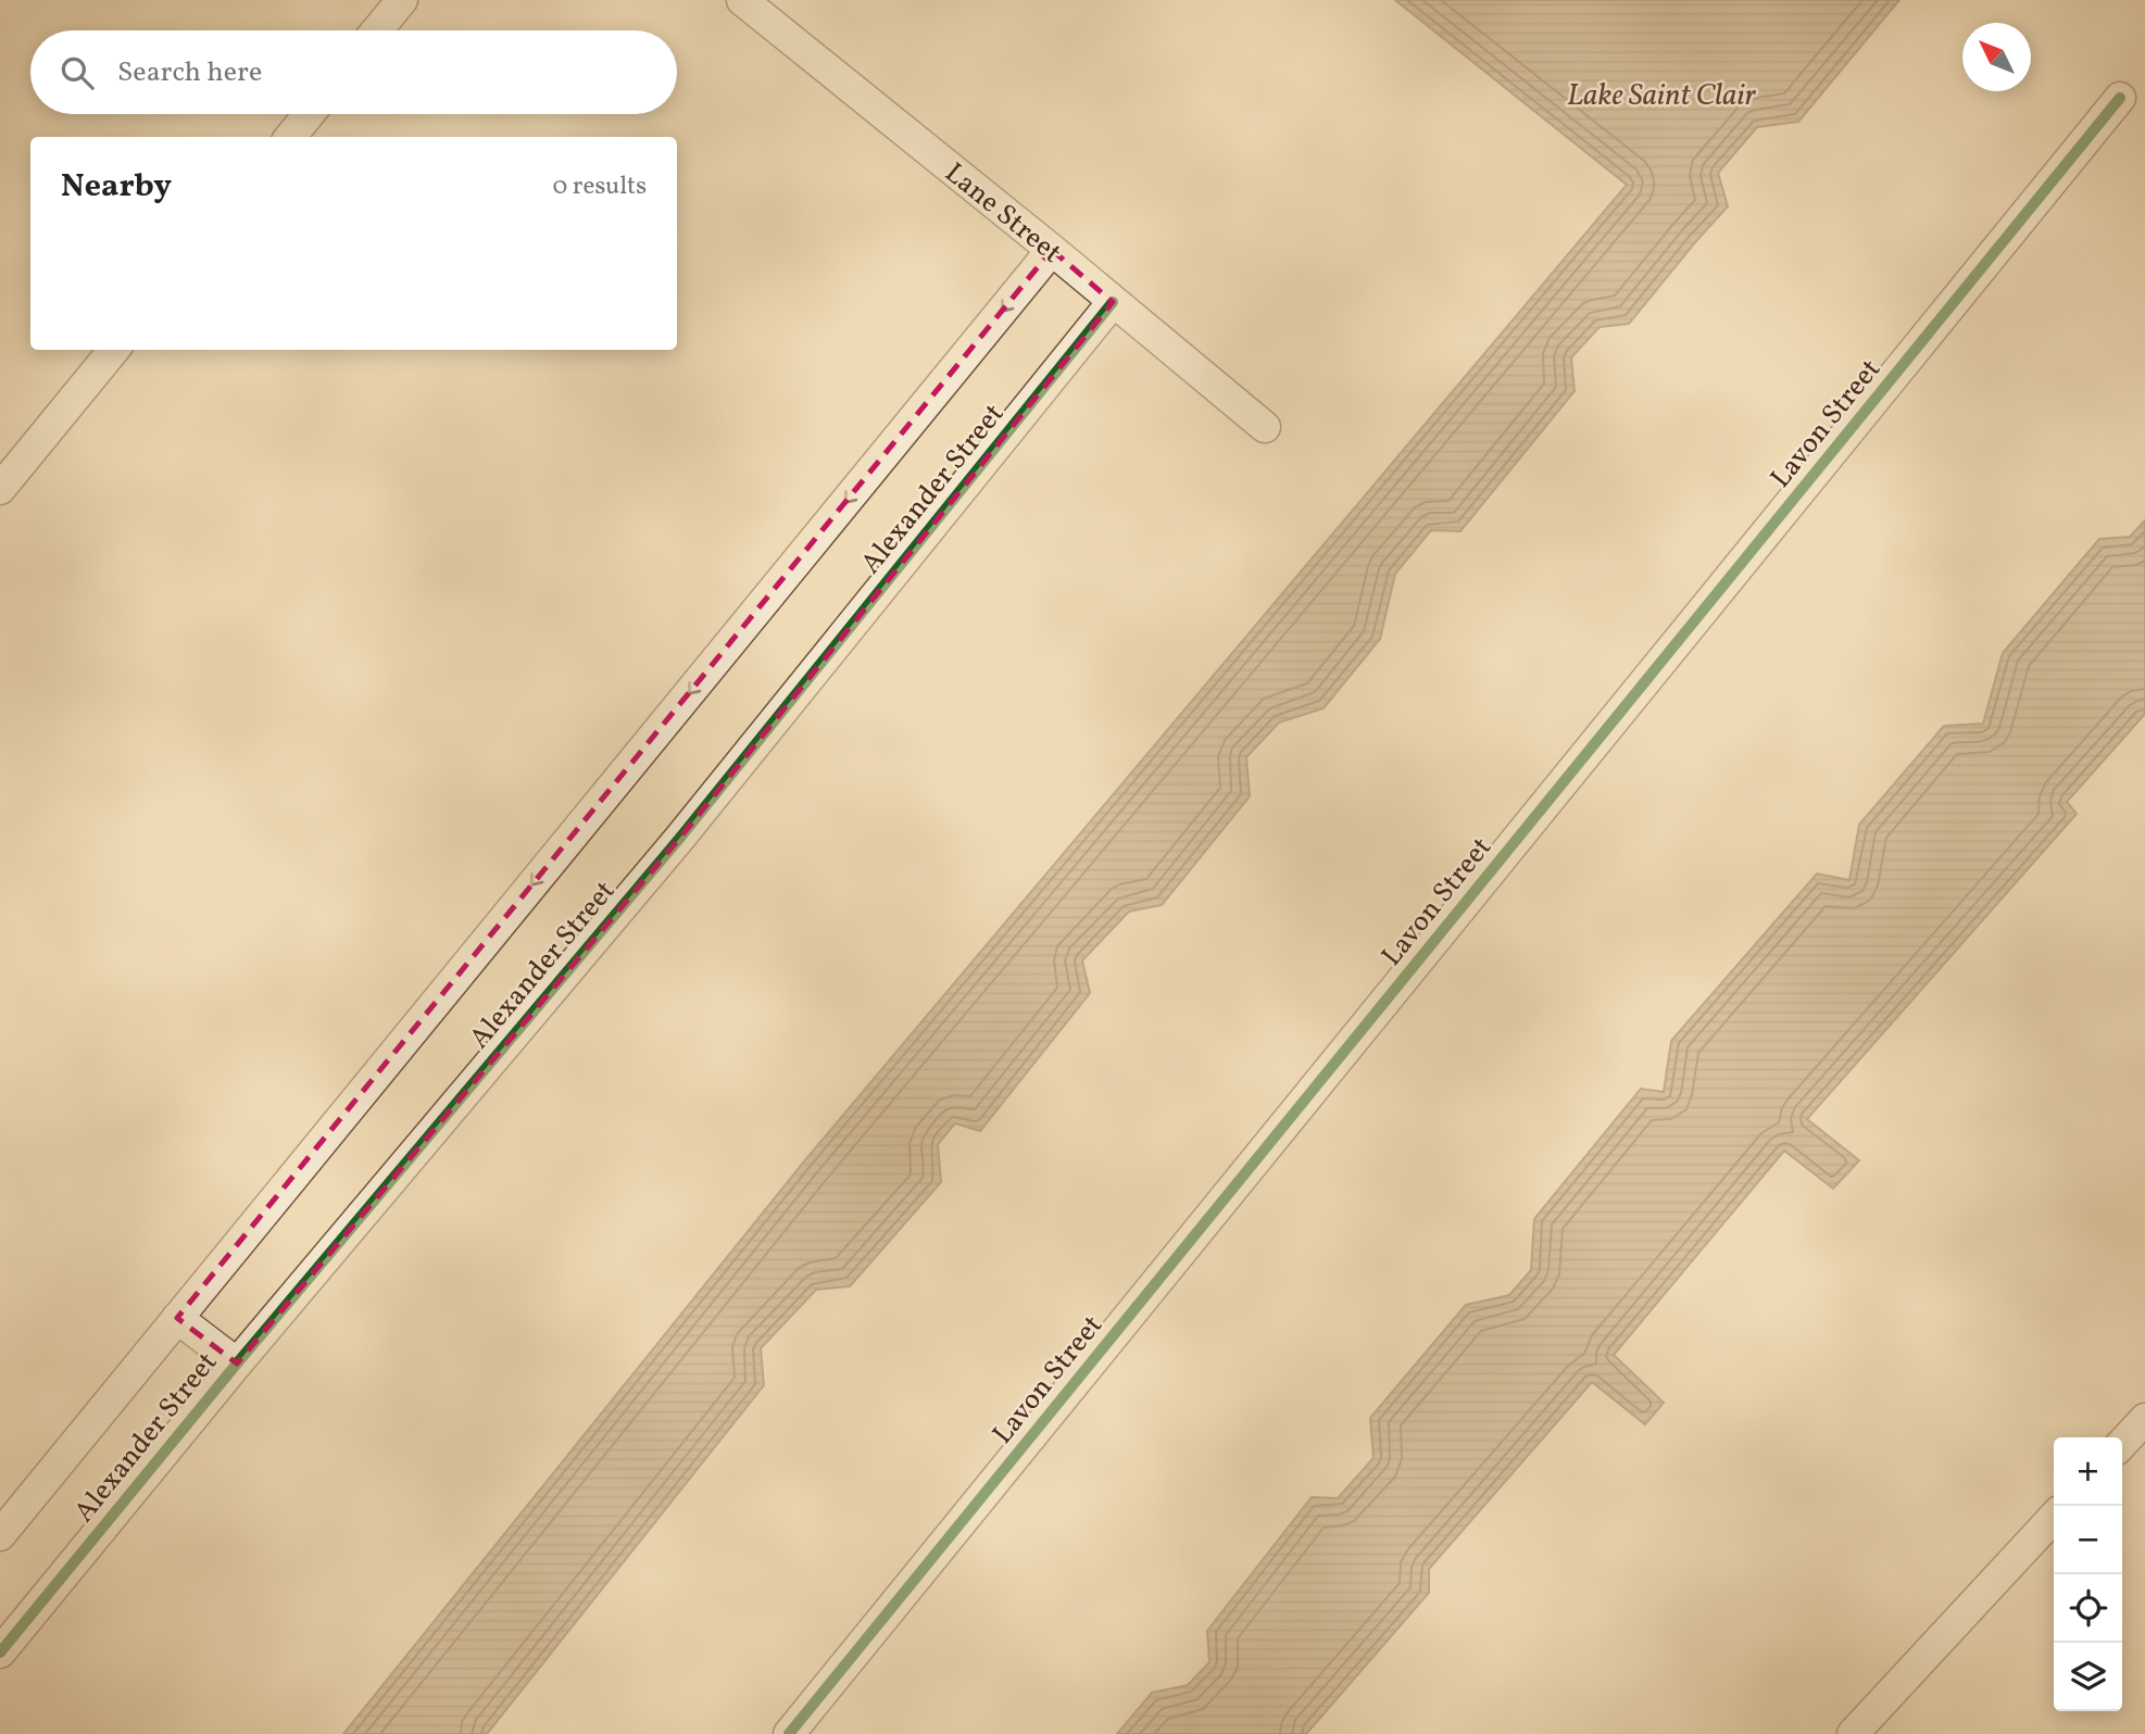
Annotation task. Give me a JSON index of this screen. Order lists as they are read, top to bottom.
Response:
{
  "streets": {
    "street": ["Lane Street", "Lavon Street", "Alexander Street"]
  },
  "crossings": [
    ["Lane Street", "Alexander Street"]
  ],
  "water": ["Lake Saint Clair"],
  "north": "top left",
  "page": {
    "search": "Search here",
    "heading": ["Nearby", "0 results"],
    "map_buttons": ["+", "−"]
  }
}
